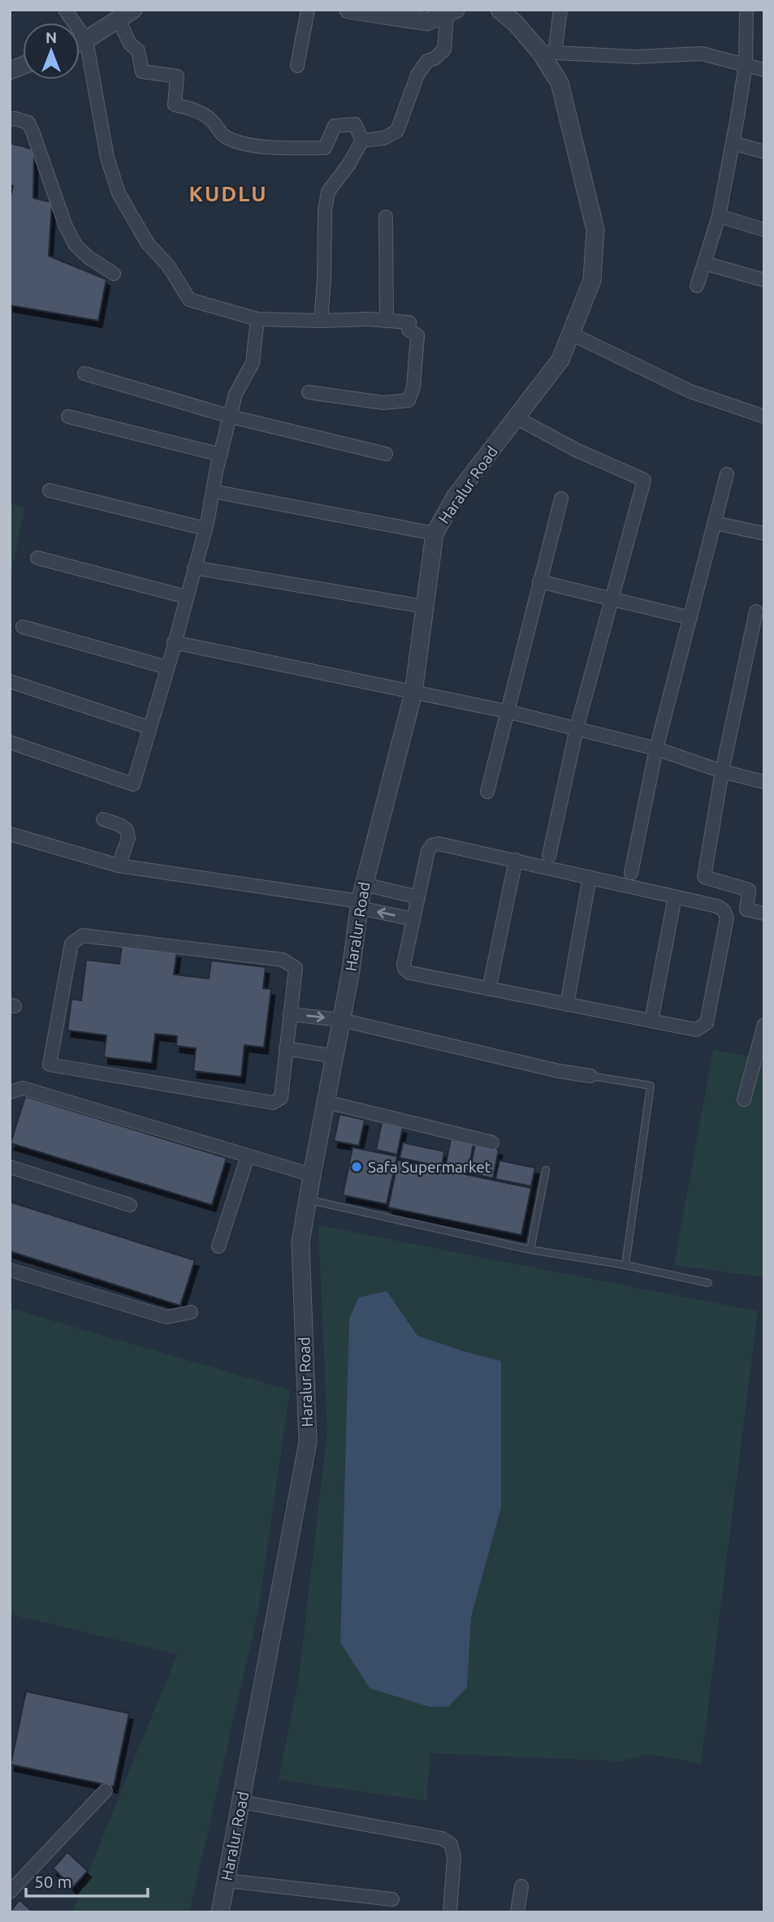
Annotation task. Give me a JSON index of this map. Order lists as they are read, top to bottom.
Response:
{
  "streets": {
    "street": ["Haralur Road"]
  },
  "districts": ["KUDLU"],
  "places": ["Safa Supermarket"],
  "scale_bar": "50 m",
  "north": "top"
}
